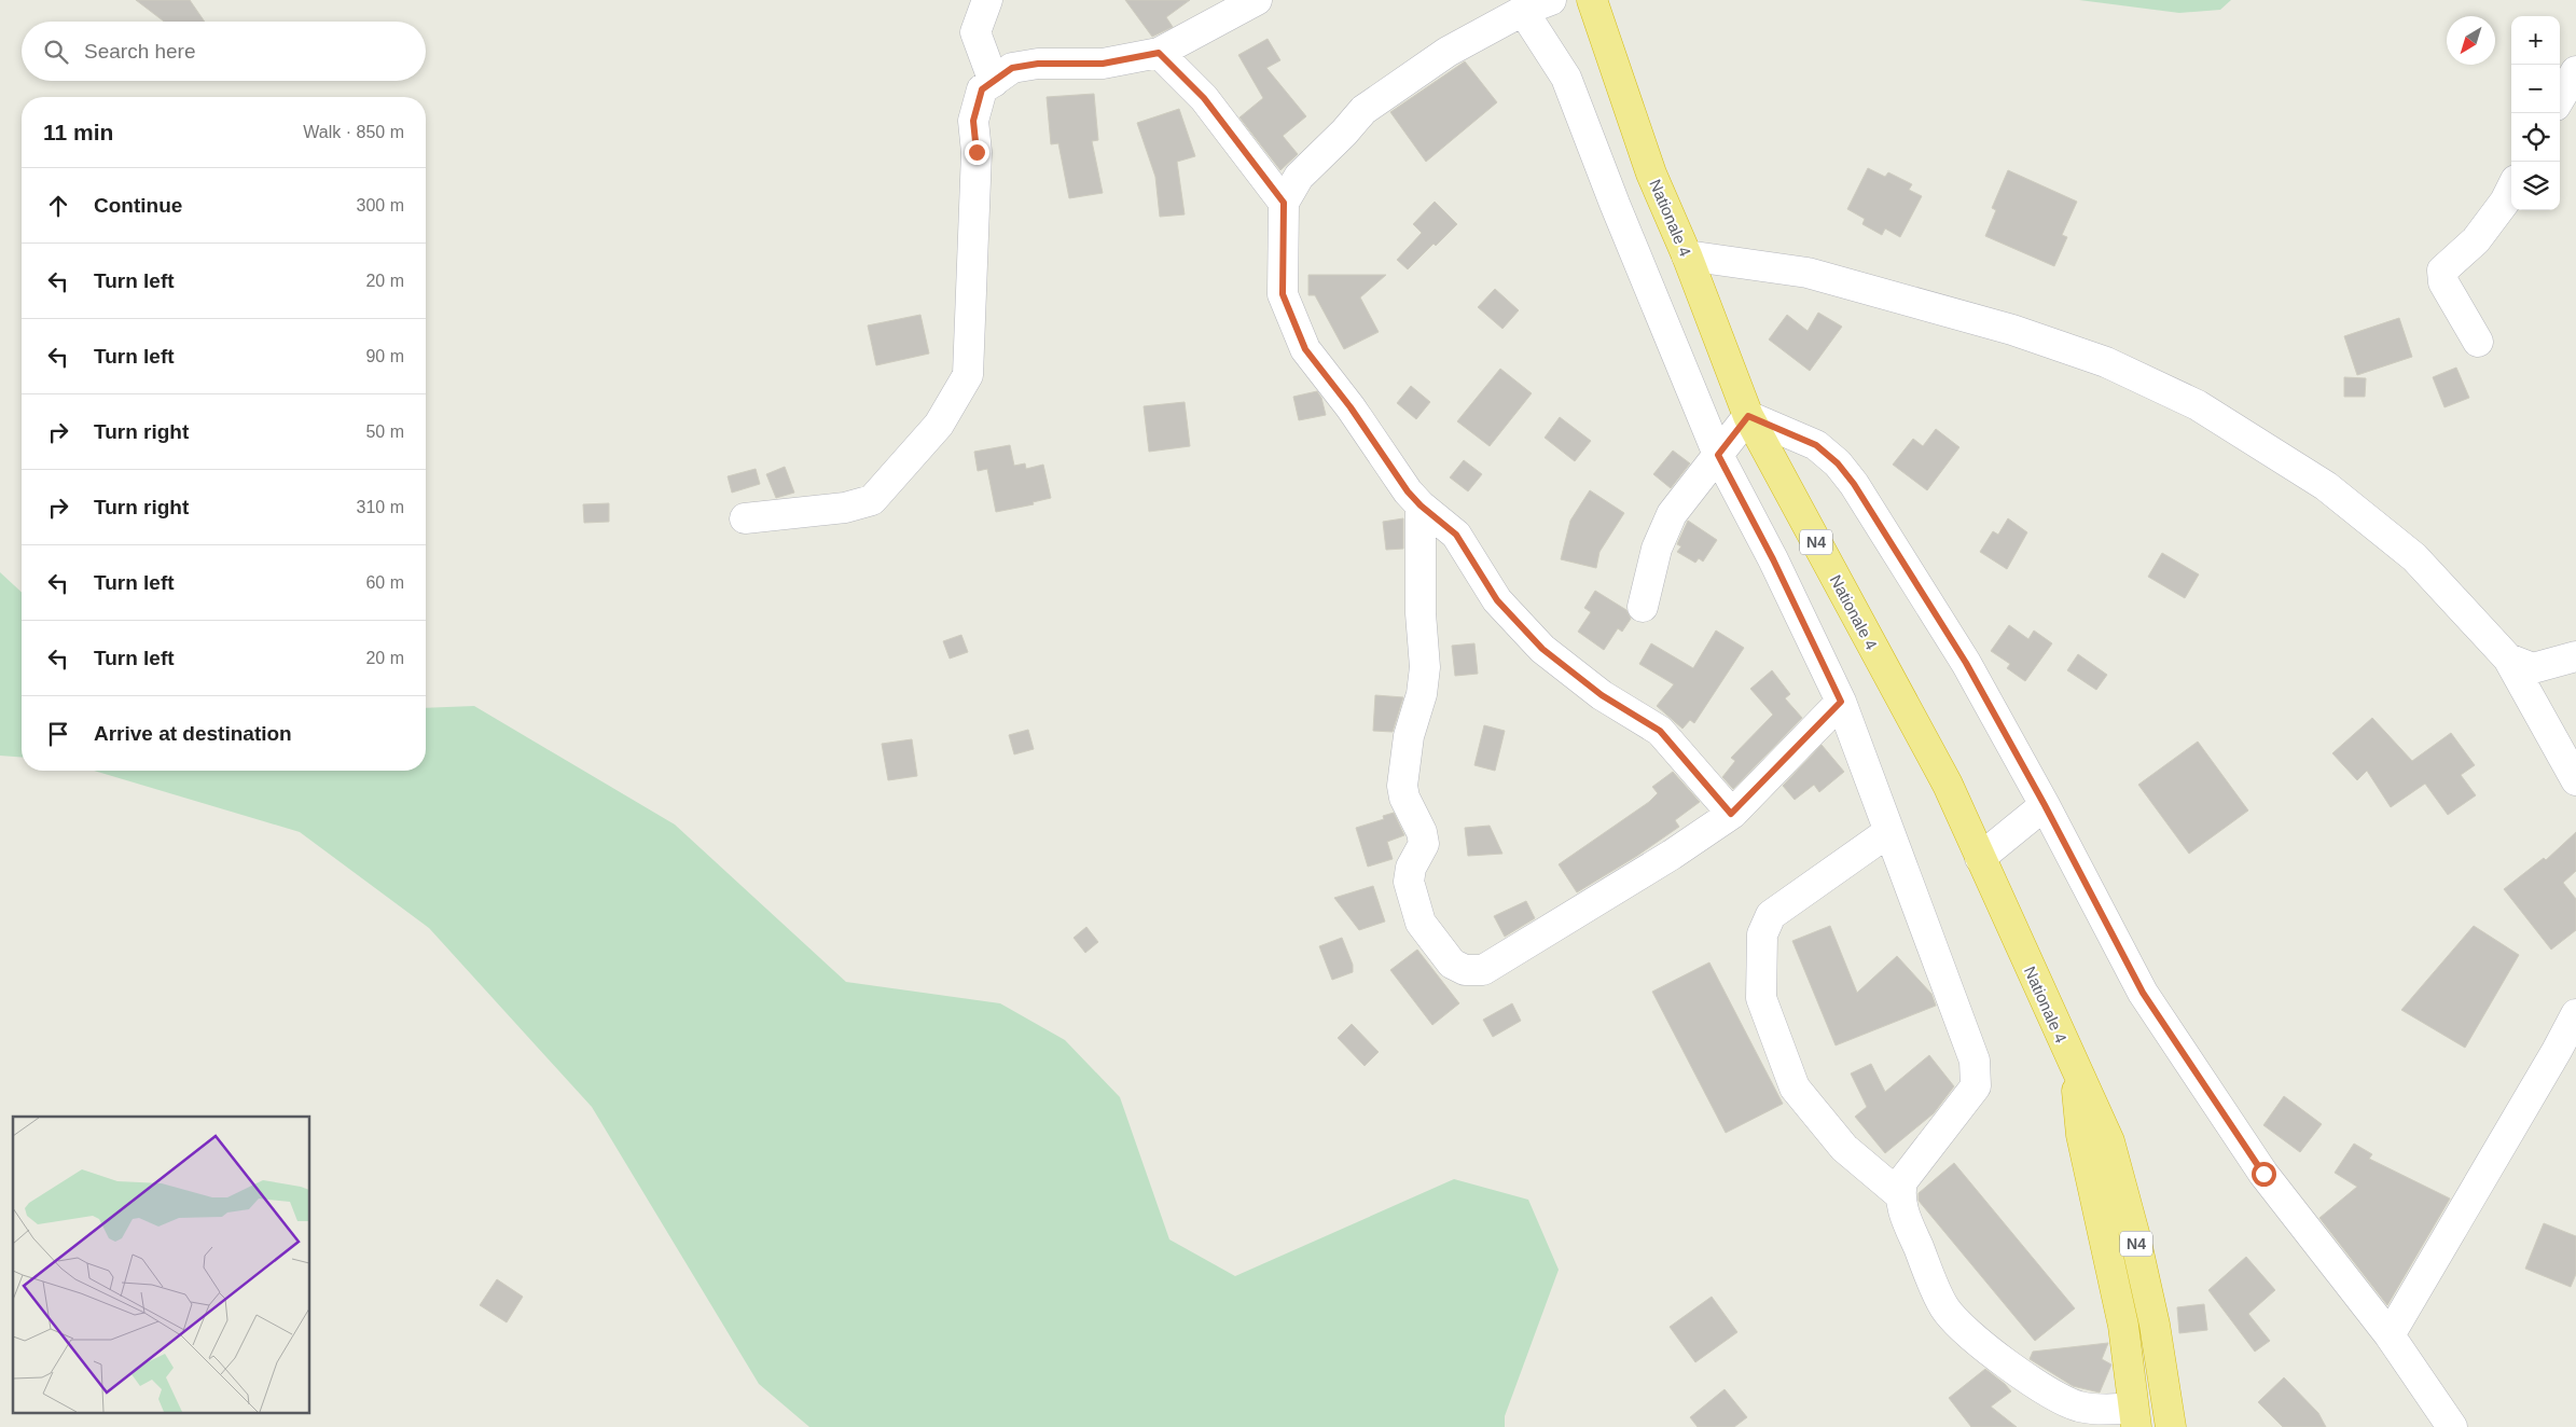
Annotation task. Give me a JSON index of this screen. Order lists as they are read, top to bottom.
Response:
{
  "streets": {
    "highway": ["Nationale 4", "N4"]
  },
  "north": "bottom left",
  "page": {
    "map_buttons": ["+", "−"],
    "search": "Search here",
    "heading": ["11 min", "Walk · 850 m"],
    "list": [
      ["Continue", "300 m"],
      ["Turn left", "20 m"],
      ["Turn left", "90 m"],
      ["Turn right", "50 m"],
      ["Turn right", "310 m"],
      ["Turn left", "60 m"],
      ["Turn left", "20 m"],
      "Arrive at destination"
    ]
  }
}
